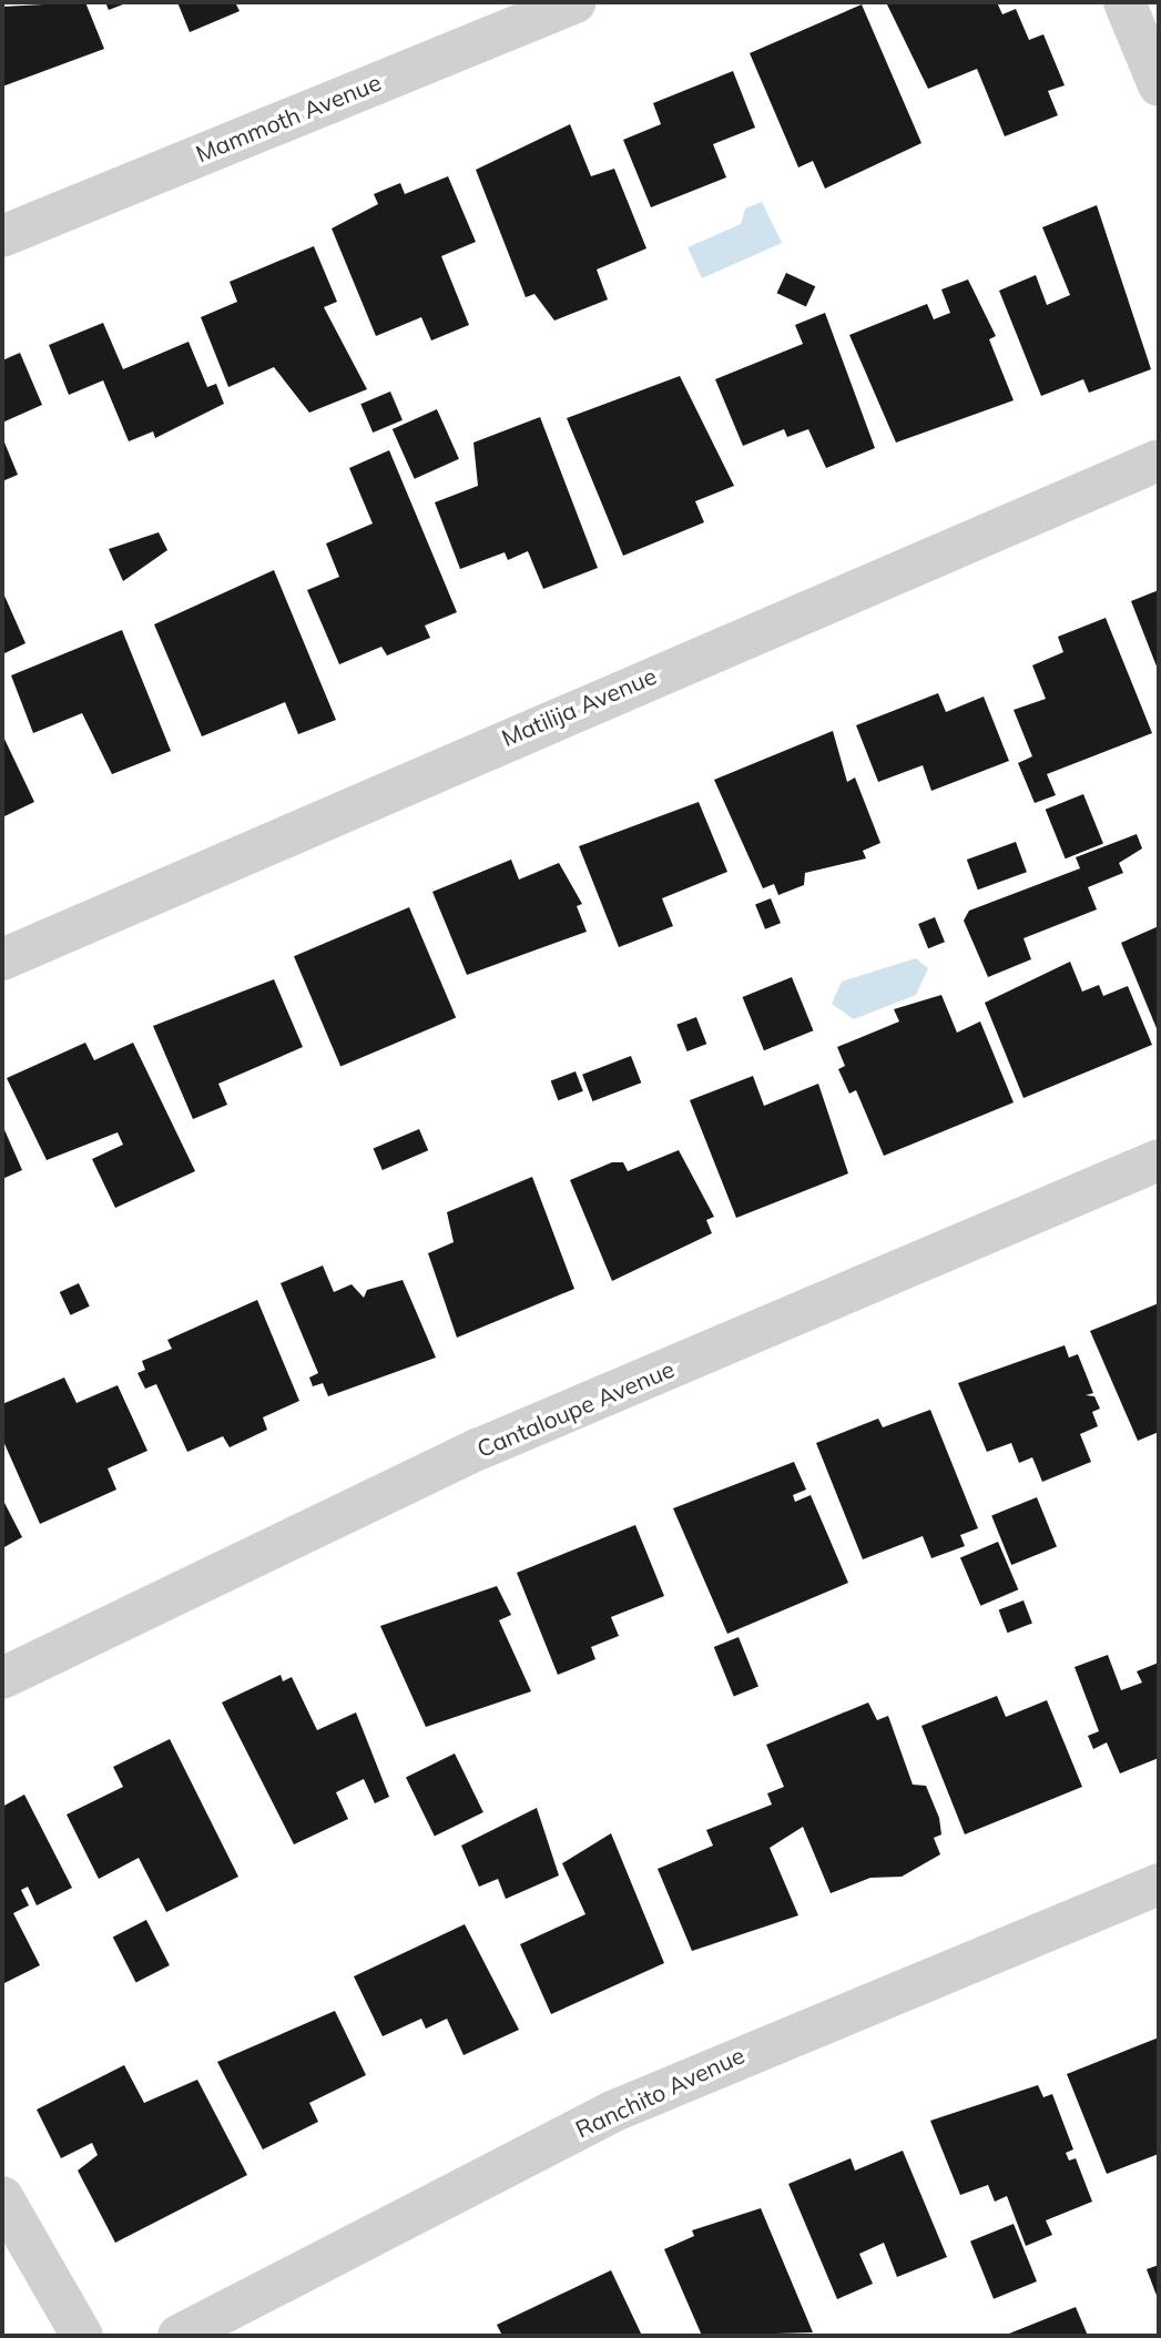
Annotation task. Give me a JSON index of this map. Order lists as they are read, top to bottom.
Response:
{
  "streets": {
    "street": [
      "Mammoth Avenue",
      "Matilija Avenue",
      "Cantaloupe Avenue",
      "Ranchito Avenue"
    ]
  }
}
